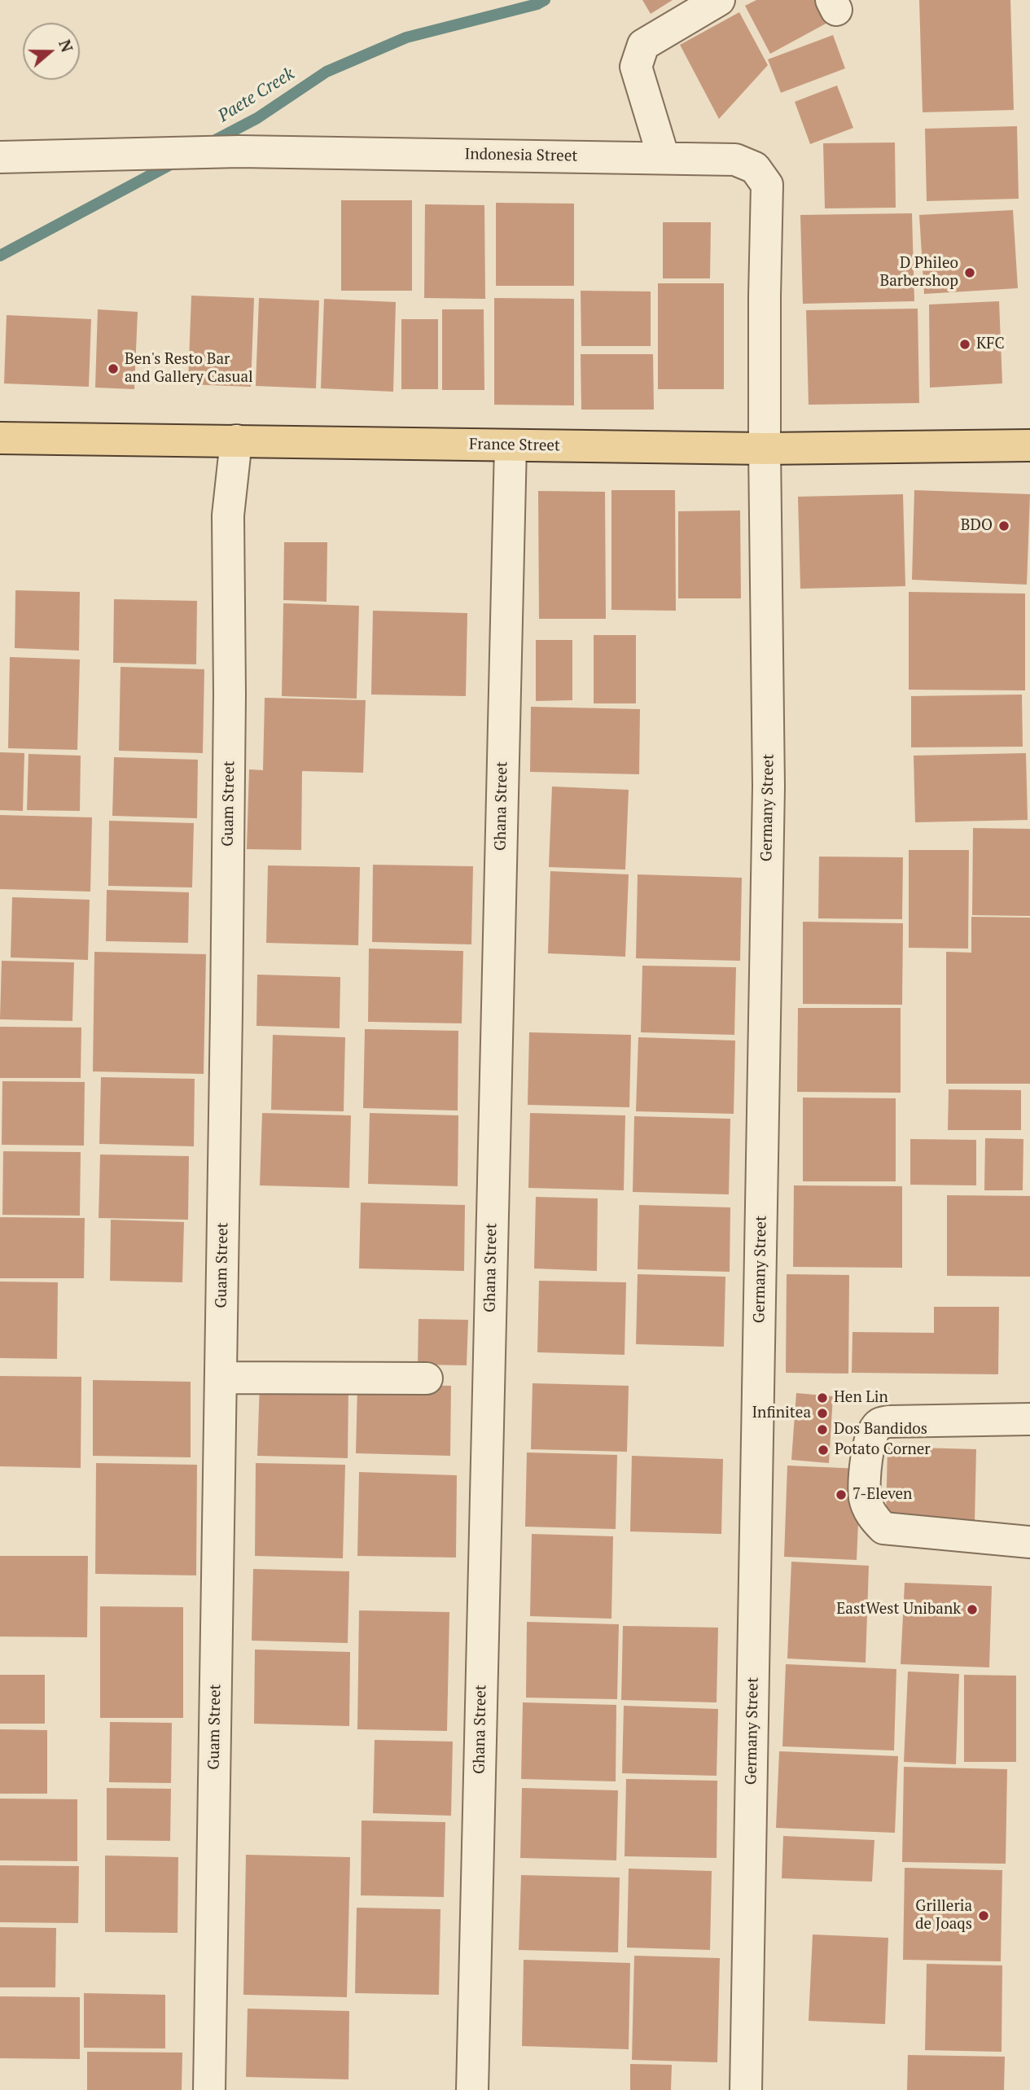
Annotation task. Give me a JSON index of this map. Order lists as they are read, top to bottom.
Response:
{
  "streets": {
    "main road": ["France Street"],
    "street": [
      "Indonesia Street",
      "Guam Street",
      "Ghana Street",
      "Germany Street"
    ]
  },
  "crossings": [
    ["Indonesia Street", "France Street"],
    ["Indonesia Street", "Germany Street"],
    ["France Street", "Guam Street"],
    ["France Street", "Ghana Street"],
    ["France Street", "Germany Street"]
  ],
  "water": ["Paete Creek"],
  "places": [
    "D Phileo Barbershop",
    "KFC",
    "Ben's Resto Bar and Gallery Casual",
    "BDO",
    "Hen Lin",
    "Infinitea",
    "Dos Bandidos",
    "Potato Corner",
    "7-Eleven",
    "EastWest Unibank",
    "Grilleria de Joaqs"
  ],
  "north": "right"
}
